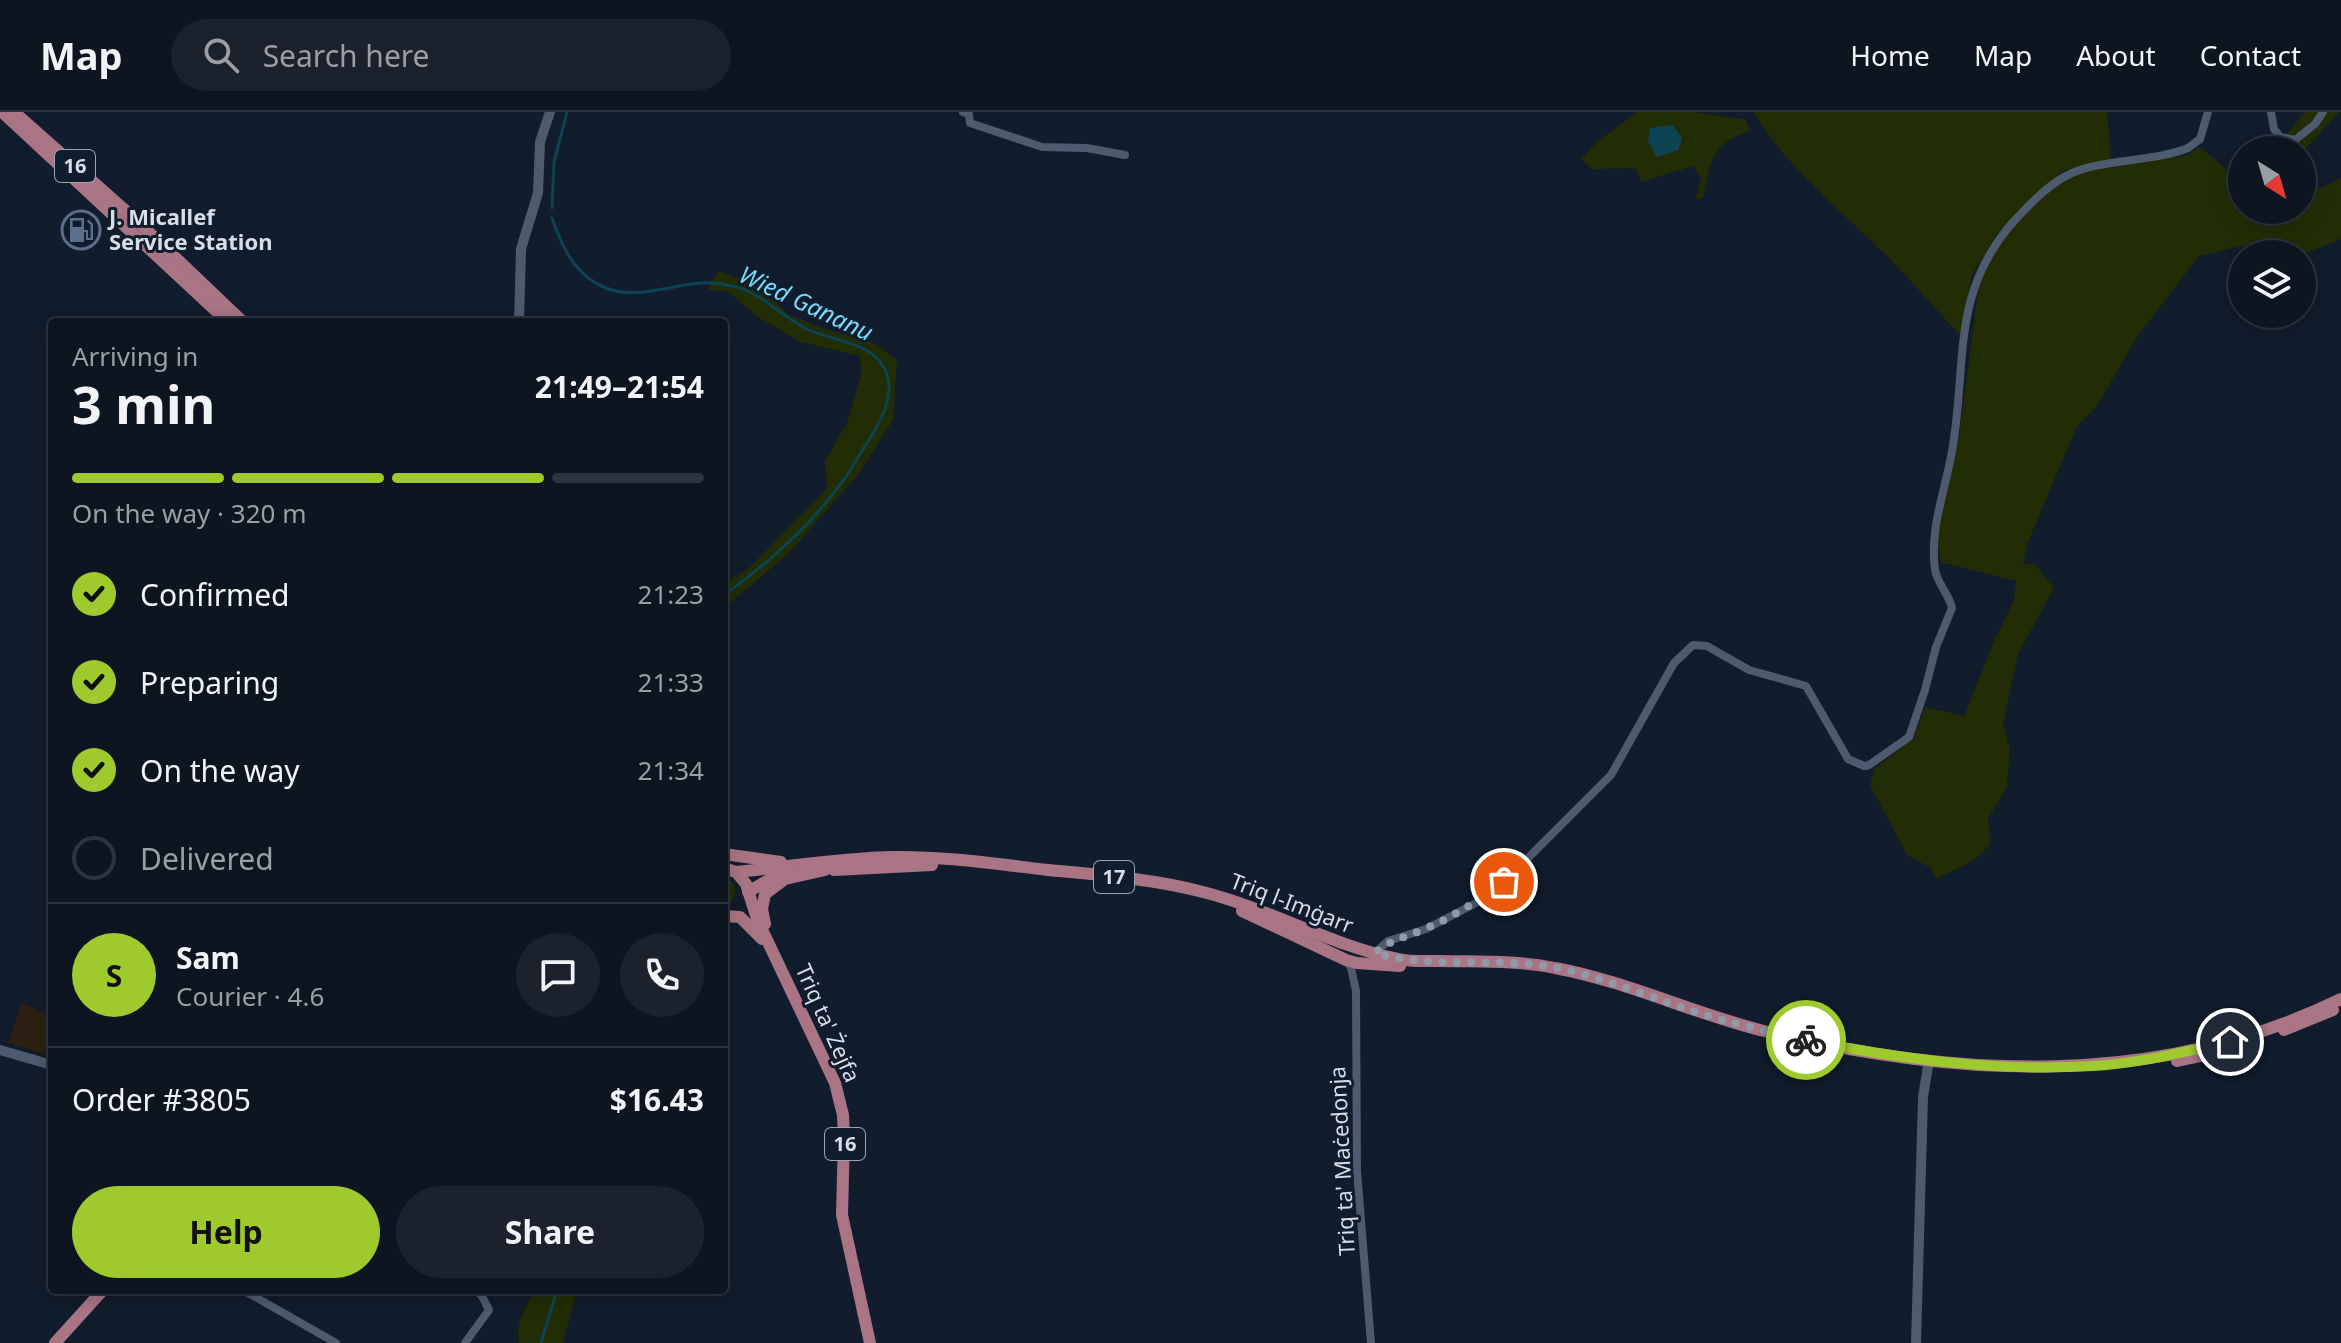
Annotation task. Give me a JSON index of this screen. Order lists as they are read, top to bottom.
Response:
{
  "streets": {
    "main road": [
      "16",
      "17",
      "Triq l-Imġarr",
      "Triq ta' Żejfa"
    ],
    "street": ["Triq ta' Maċedonja"]
  },
  "crossings": [
    ["16", "Triq l-Imġarr"],
    ["16", "Triq ta' Żejfa"],
    ["Triq l-Imġarr", "Triq ta' Żejfa"],
    ["Triq l-Imġarr", "Triq ta' Maċedonja"]
  ],
  "water": ["Wied Gananu"],
  "places": {
    "fuel station": ["J. Micallef Service Station"]
  },
  "north": "bottom right",
  "page": {
    "header": "Map",
    "search": "Search here",
    "nav": [
      "Home",
      "Map",
      "About",
      "Contact"
    ],
    "heading": ["3 min", "Arriving in", "21:49–21:54"],
    "panel": [
      "Sam",
      "Courier · 4.6",
      "Order #3805",
      "$16.43"
    ],
    "bar": "On the way · 320 m",
    "list": [
      ["Confirmed", "21:23"],
      ["Preparing", "21:33"],
      ["On the way", "21:34"],
      "Delivered"
    ],
    "round": "S",
    "buttons": ["Help", "Share"]
  }
}
